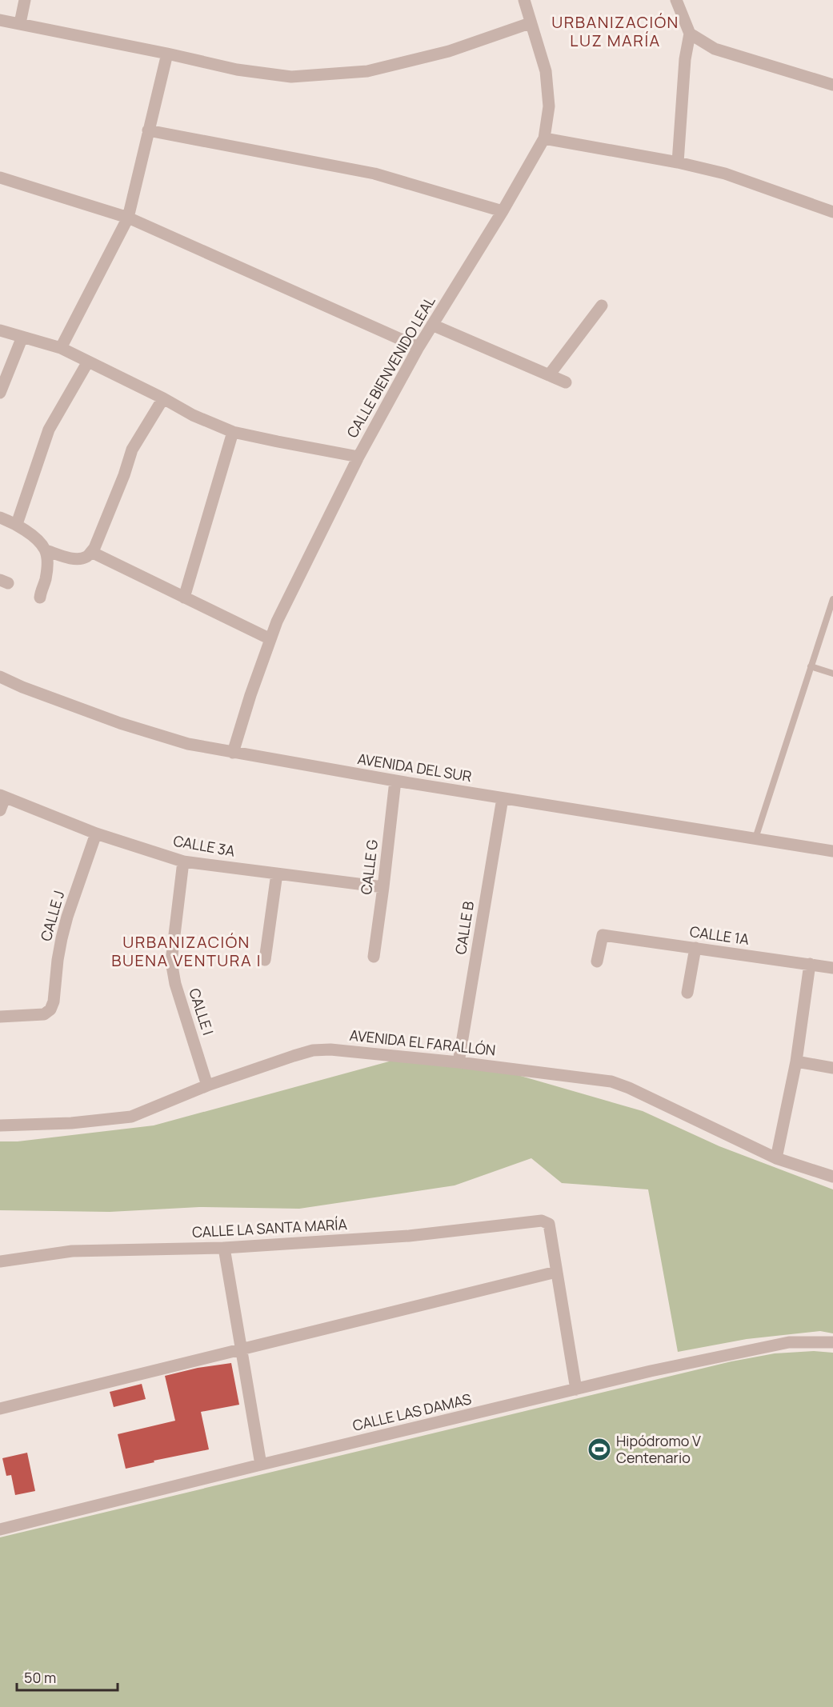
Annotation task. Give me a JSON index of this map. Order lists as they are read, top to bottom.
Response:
{
  "streets": {
    "street": [
      "CALLE BIENVENIDO LEAL",
      "AVENIDA DEL SUR",
      "CALLE 3A",
      "CALLE G",
      "CALLE J",
      "CALLE B",
      "CALLE 1A",
      "CALLE I",
      "AVENIDA EL FARALLÓN",
      "CALLE LA SANTA MARÍA",
      "CALLE LAS DAMAS"
    ]
  },
  "crossings": [
    ["CALLE BIENVENIDO LEAL", "AVENIDA DEL SUR"],
    ["AVENIDA DEL SUR", "CALLE G"],
    ["AVENIDA DEL SUR", "CALLE B"],
    ["CALLE 3A", "CALLE G"],
    ["CALLE 3A", "CALLE J"],
    ["CALLE 3A", "CALLE I"],
    ["CALLE B", "AVENIDA EL FARALLÓN"],
    ["CALLE I", "AVENIDA EL FARALLÓN"]
  ],
  "districts": ["URBANIZACIÓN LUZ MARÍA", "URBANIZACIÓN BUENA VENTURA I"],
  "places": {
    "sports": ["Hipódromo V Centenario"]
  },
  "scale_bar": "50 m"
}
